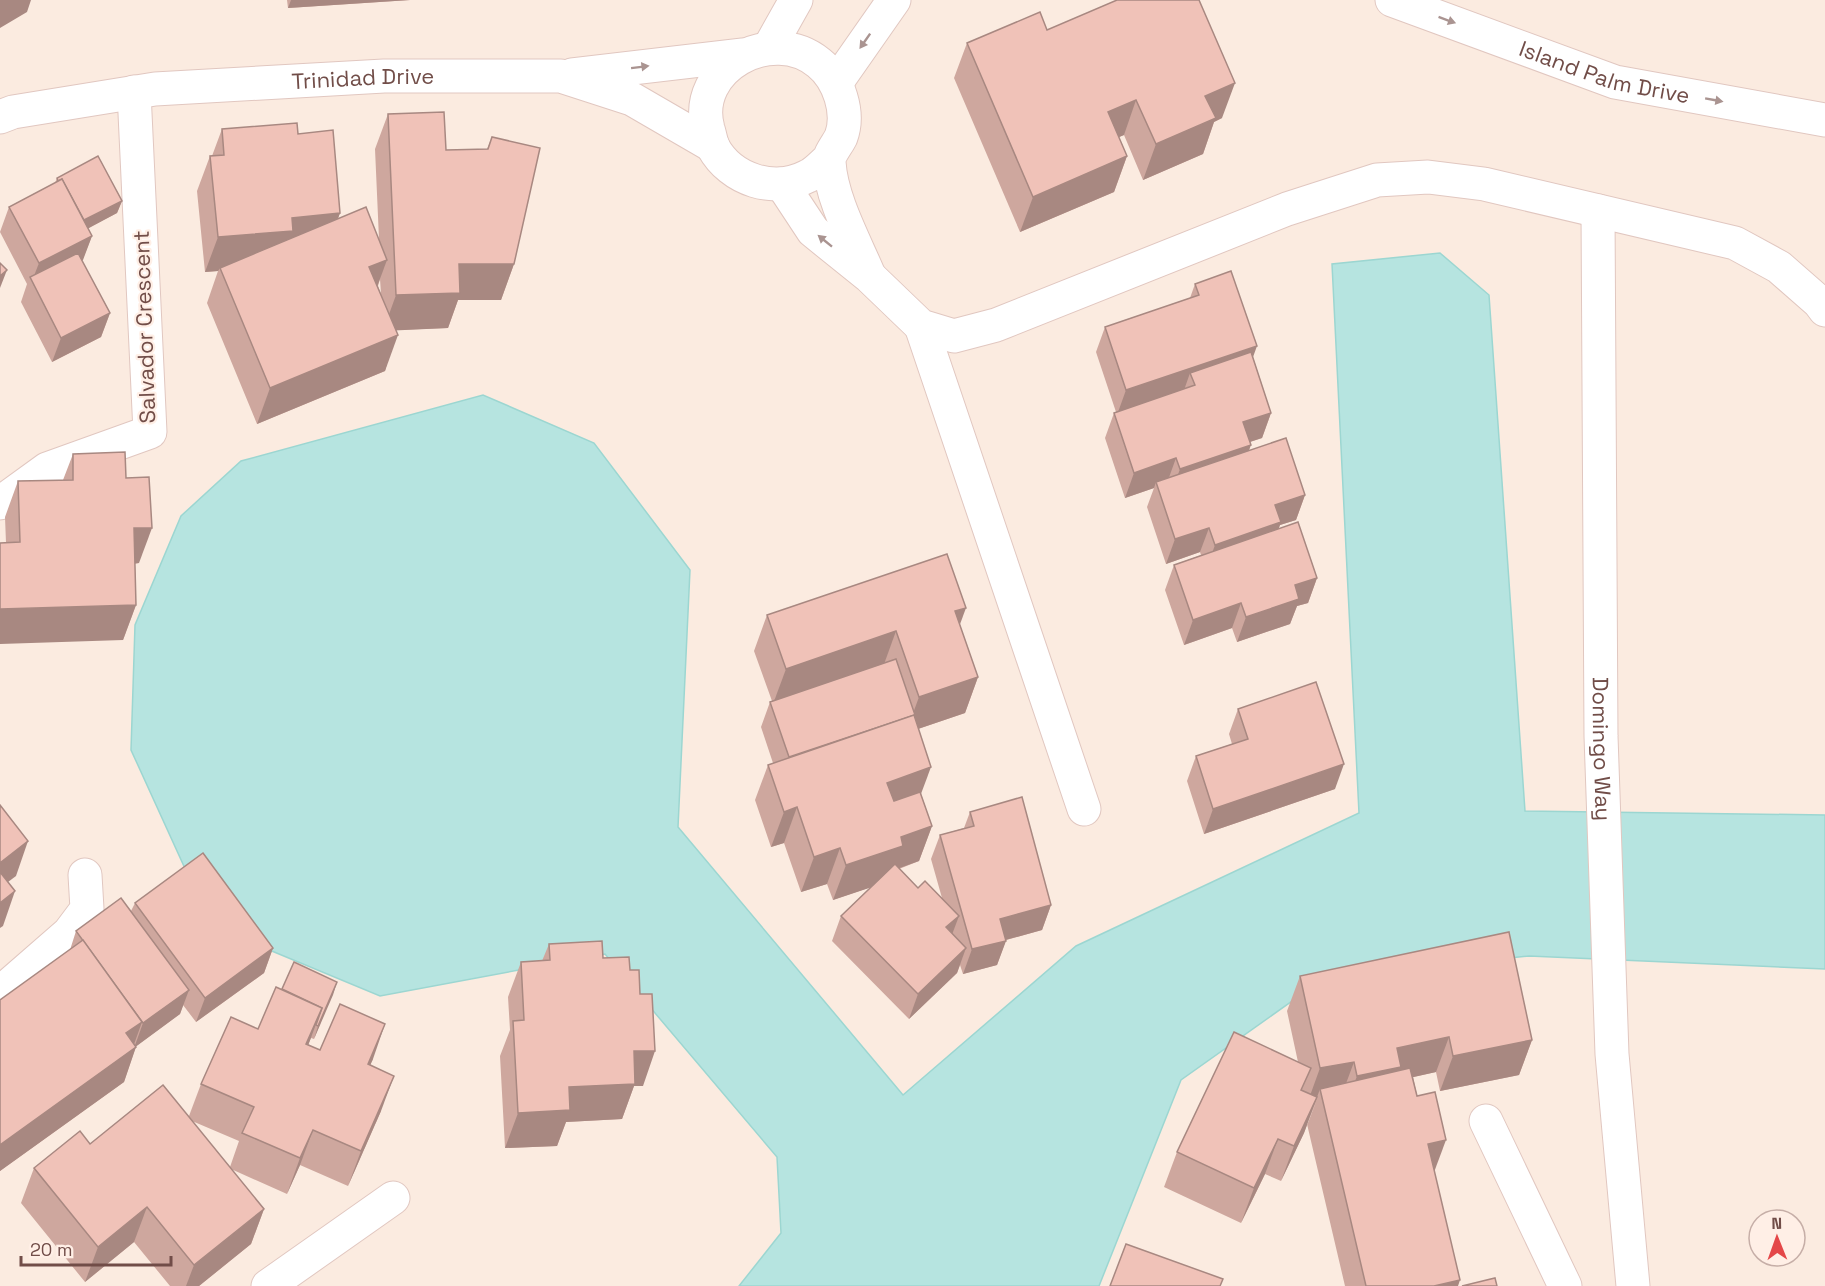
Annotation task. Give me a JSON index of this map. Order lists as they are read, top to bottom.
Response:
{
  "streets": {
    "street": [
      "Island Palm Drive",
      "Trinidad Drive",
      "Salvador Crescent",
      "Domingo Way"
    ]
  },
  "crossings": [
    ["Trinidad Drive", "Salvador Crescent"]
  ],
  "scale_bar": "20 m",
  "north": "top"
}
